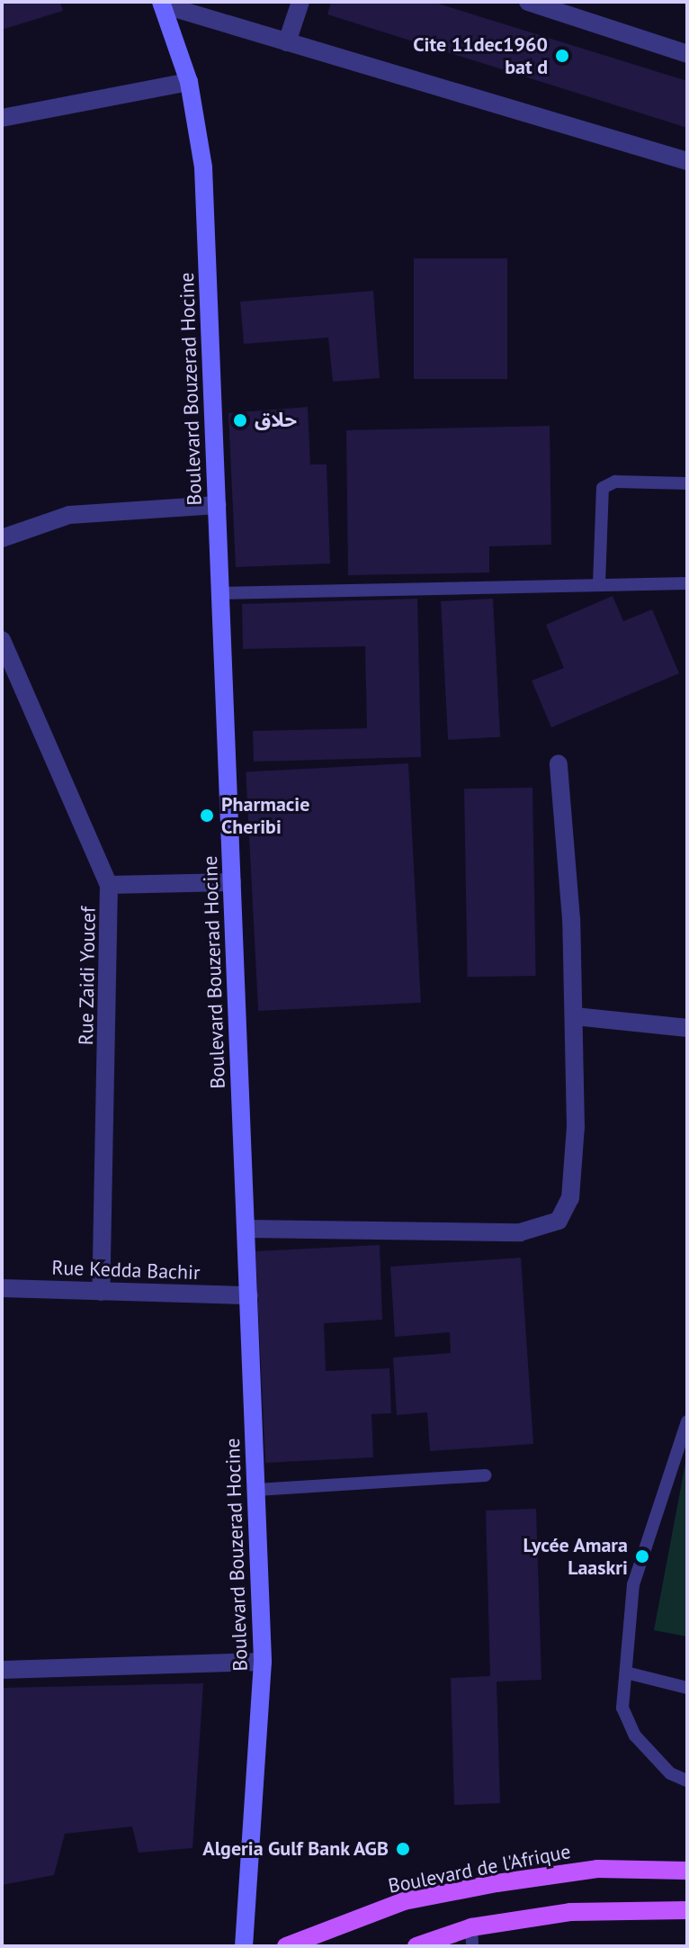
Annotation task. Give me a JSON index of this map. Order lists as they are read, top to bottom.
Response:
{
  "streets": {
    "main road": ["Boulevard de l'Afrique"],
    "street": ["Boulevard Bouzerad Hocine", "Rue Zaidi Youcef", "Rue Kedda Bachir"]
  },
  "crossings": [
    ["Boulevard Bouzerad Hocine", "Rue Kedda Bachir"],
    ["Rue Zaidi Youcef", "Rue Kedda Bachir"]
  ],
  "places": [
    "Cite 11dec1960 bat d",
    "حلاق",
    "Pharmacie Cheribi",
    "Lycée Amara Laaskri",
    "Algeria Gulf Bank AGB"
  ]
}
